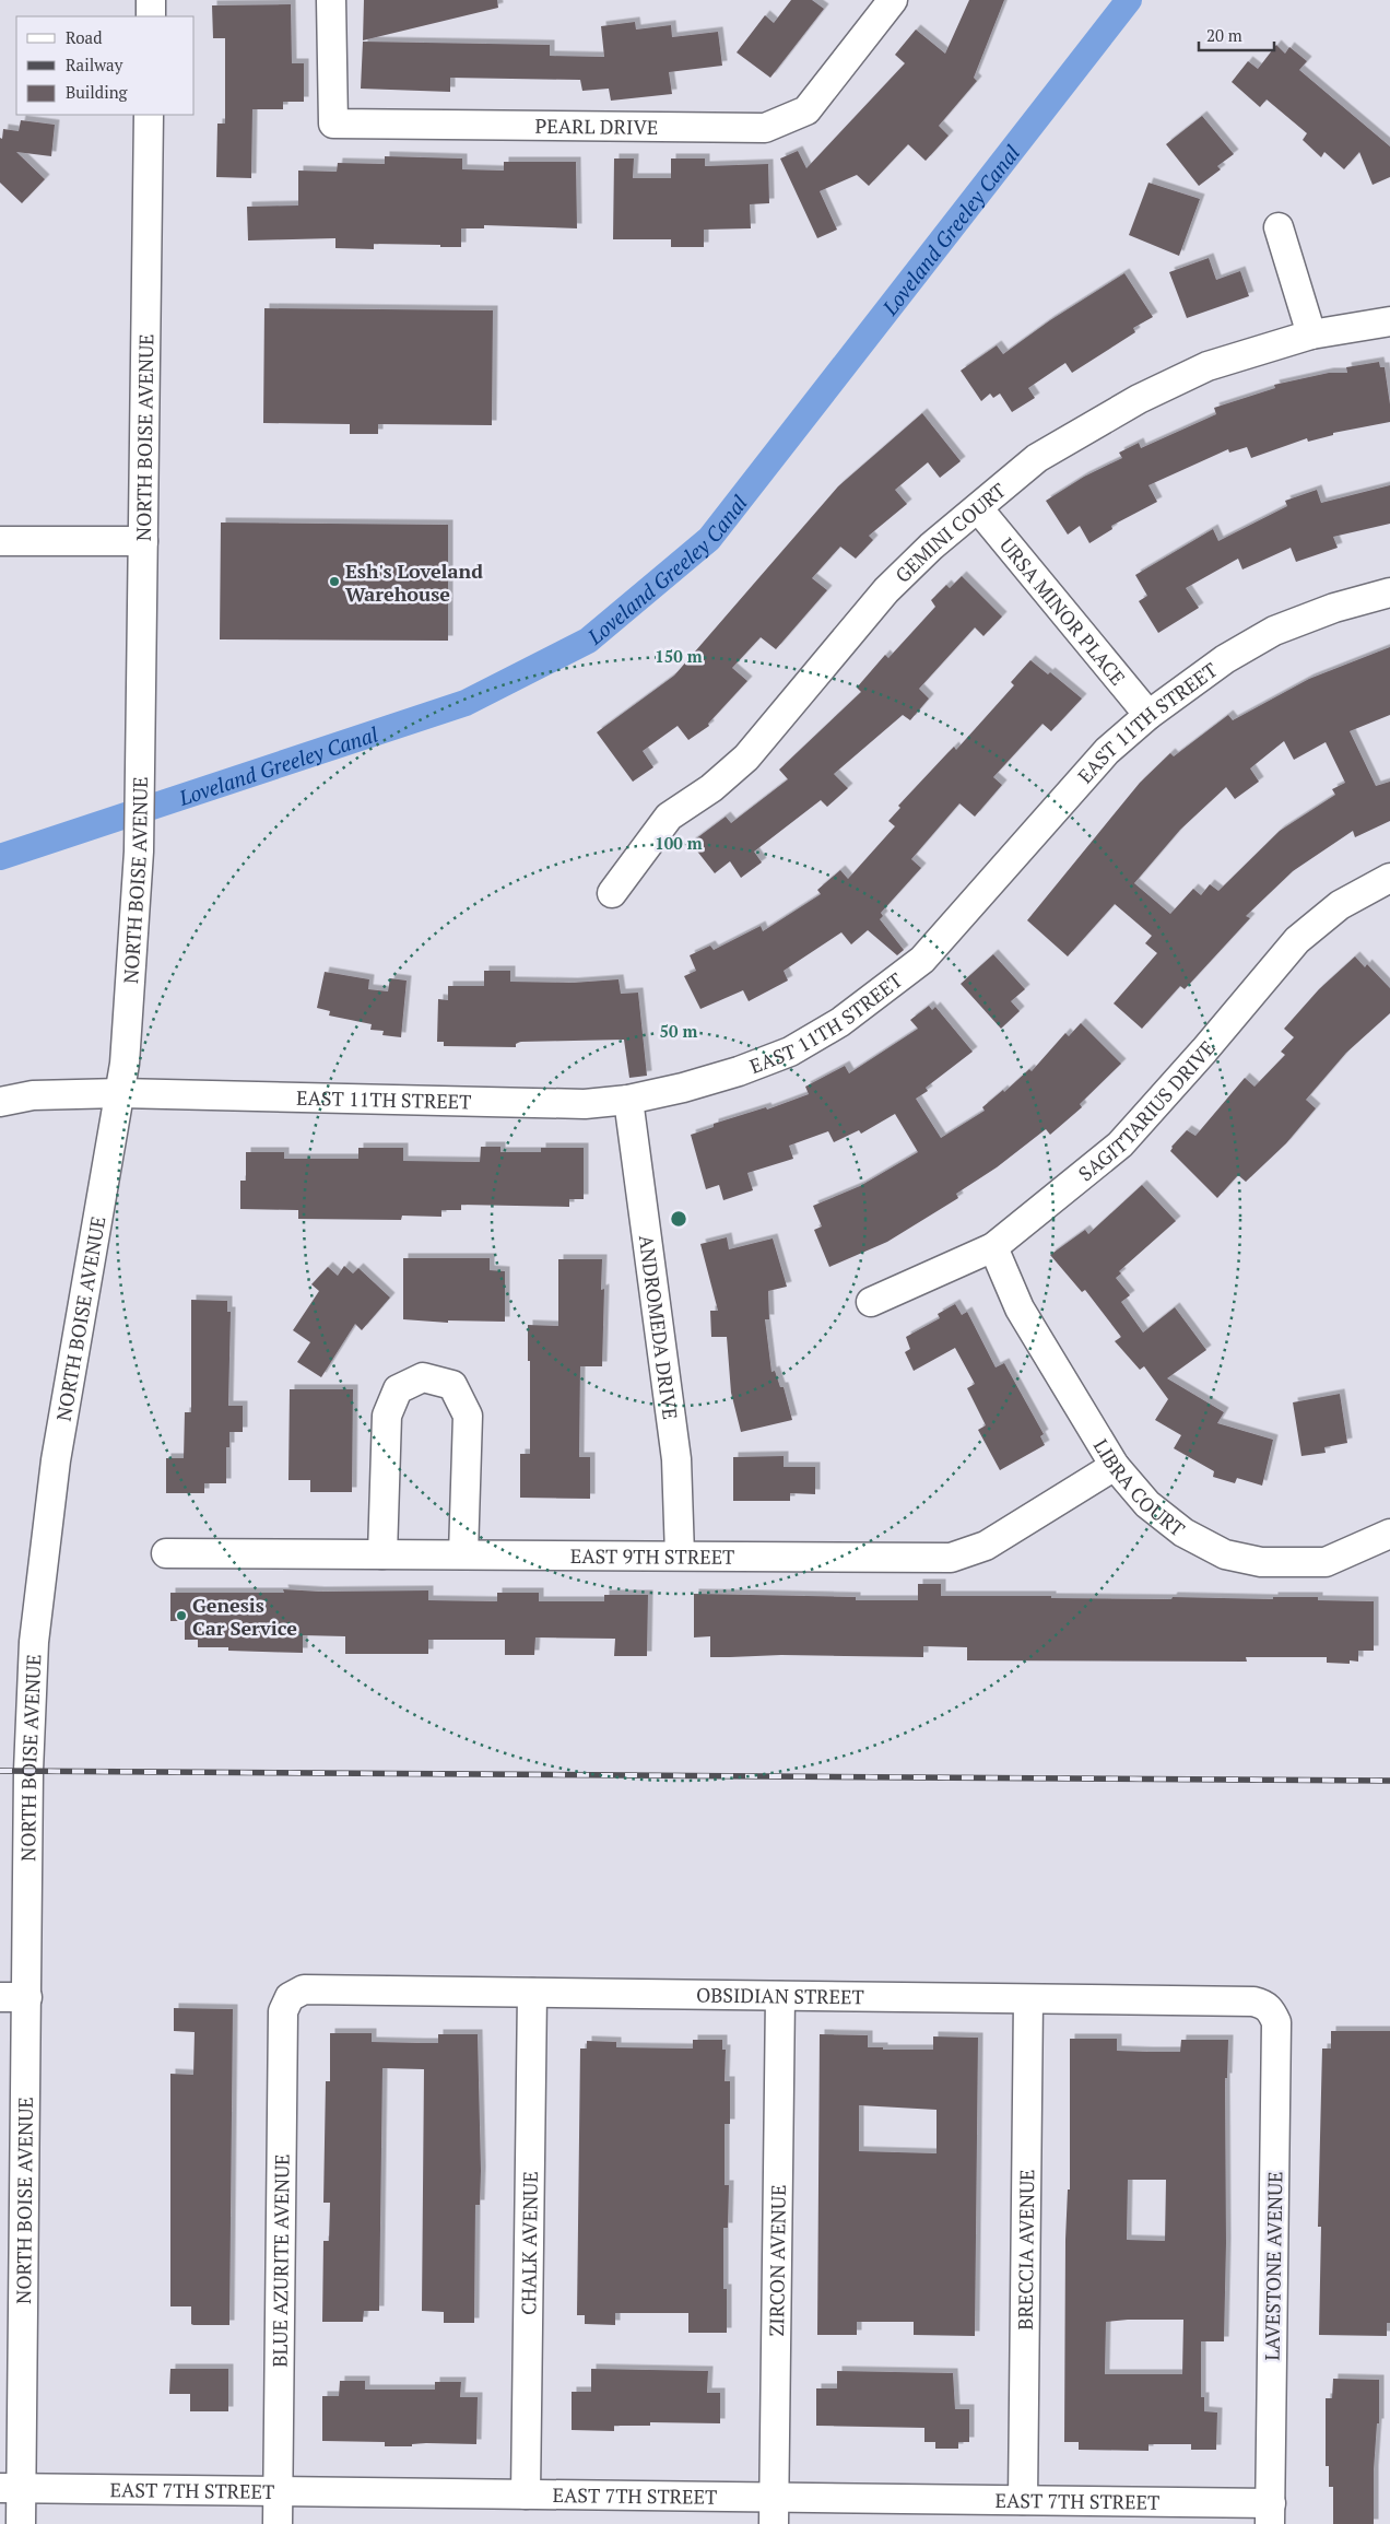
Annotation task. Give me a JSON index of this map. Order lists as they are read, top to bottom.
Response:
{
  "streets": {
    "street": [
      "PEARL DRIVE",
      "NORTH BOISE AVENUE",
      "GEMINI COURT",
      "URSA MINOR PLACE",
      "EAST 11TH STREET",
      "SAGITTARIUS DRIVE",
      "ANDROMEDA DRIVE",
      "LIBRA COURT",
      "EAST 9TH STREET",
      "OBSIDIAN STREET",
      "CHALK AVENUE",
      "BRECCIA AVENUE",
      "BLUE AZURITE AVENUE",
      "ZIRCON AVENUE",
      "LAVESTONE AVENUE",
      "EAST 7TH STREET"
    ]
  },
  "crossings": [
    ["NORTH BOISE AVENUE", "EAST 11TH STREET"],
    ["NORTH BOISE AVENUE", "EAST 7TH STREET"],
    ["GEMINI COURT", "URSA MINOR PLACE"],
    ["URSA MINOR PLACE", "EAST 11TH STREET"],
    ["EAST 11TH STREET", "ANDROMEDA DRIVE"],
    ["SAGITTARIUS DRIVE", "LIBRA COURT"],
    ["ANDROMEDA DRIVE", "EAST 9TH STREET"],
    ["LIBRA COURT", "EAST 9TH STREET"],
    ["OBSIDIAN STREET", "CHALK AVENUE"],
    ["OBSIDIAN STREET", "BRECCIA AVENUE"],
    ["OBSIDIAN STREET", "BLUE AZURITE AVENUE"],
    ["OBSIDIAN STREET", "ZIRCON AVENUE"],
    ["OBSIDIAN STREET", "LAVESTONE AVENUE"],
    ["CHALK AVENUE", "EAST 7TH STREET"],
    ["BRECCIA AVENUE", "EAST 7TH STREET"],
    ["BLUE AZURITE AVENUE", "EAST 7TH STREET"],
    ["ZIRCON AVENUE", "EAST 7TH STREET"],
    ["LAVESTONE AVENUE", "EAST 7TH STREET"]
  ],
  "water": ["Loveland Greeley Canal"],
  "places": ["Esh's Loveland Warehouse", "Genesis Car Service"],
  "legend": ["Road", "Railway", "Building"],
  "scale_bar": "20 m",
  "rings": ["150 m", "100 m", "50 m"]
}
